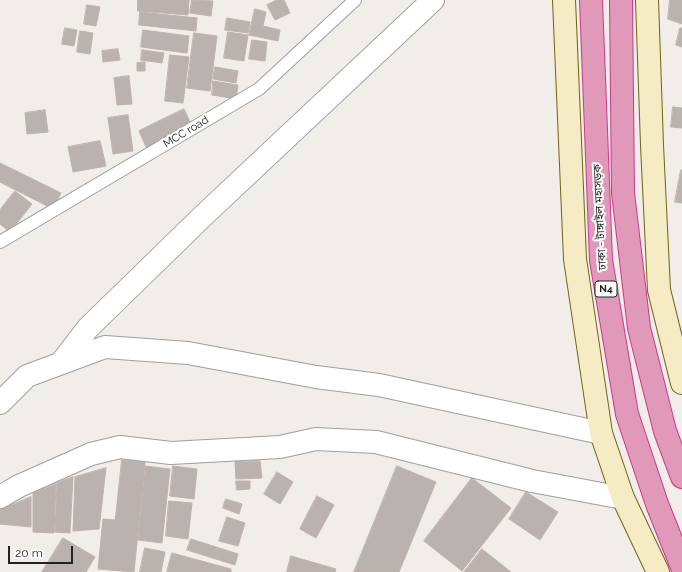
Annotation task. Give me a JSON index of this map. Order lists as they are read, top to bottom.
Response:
{
  "streets": {
    "highway": ["ঢাকা - টাঙ্গাইল মহাসড়ক", "N4"],
    "lane": ["MCC road"]
  },
  "scale_bar": "20 m"
}
